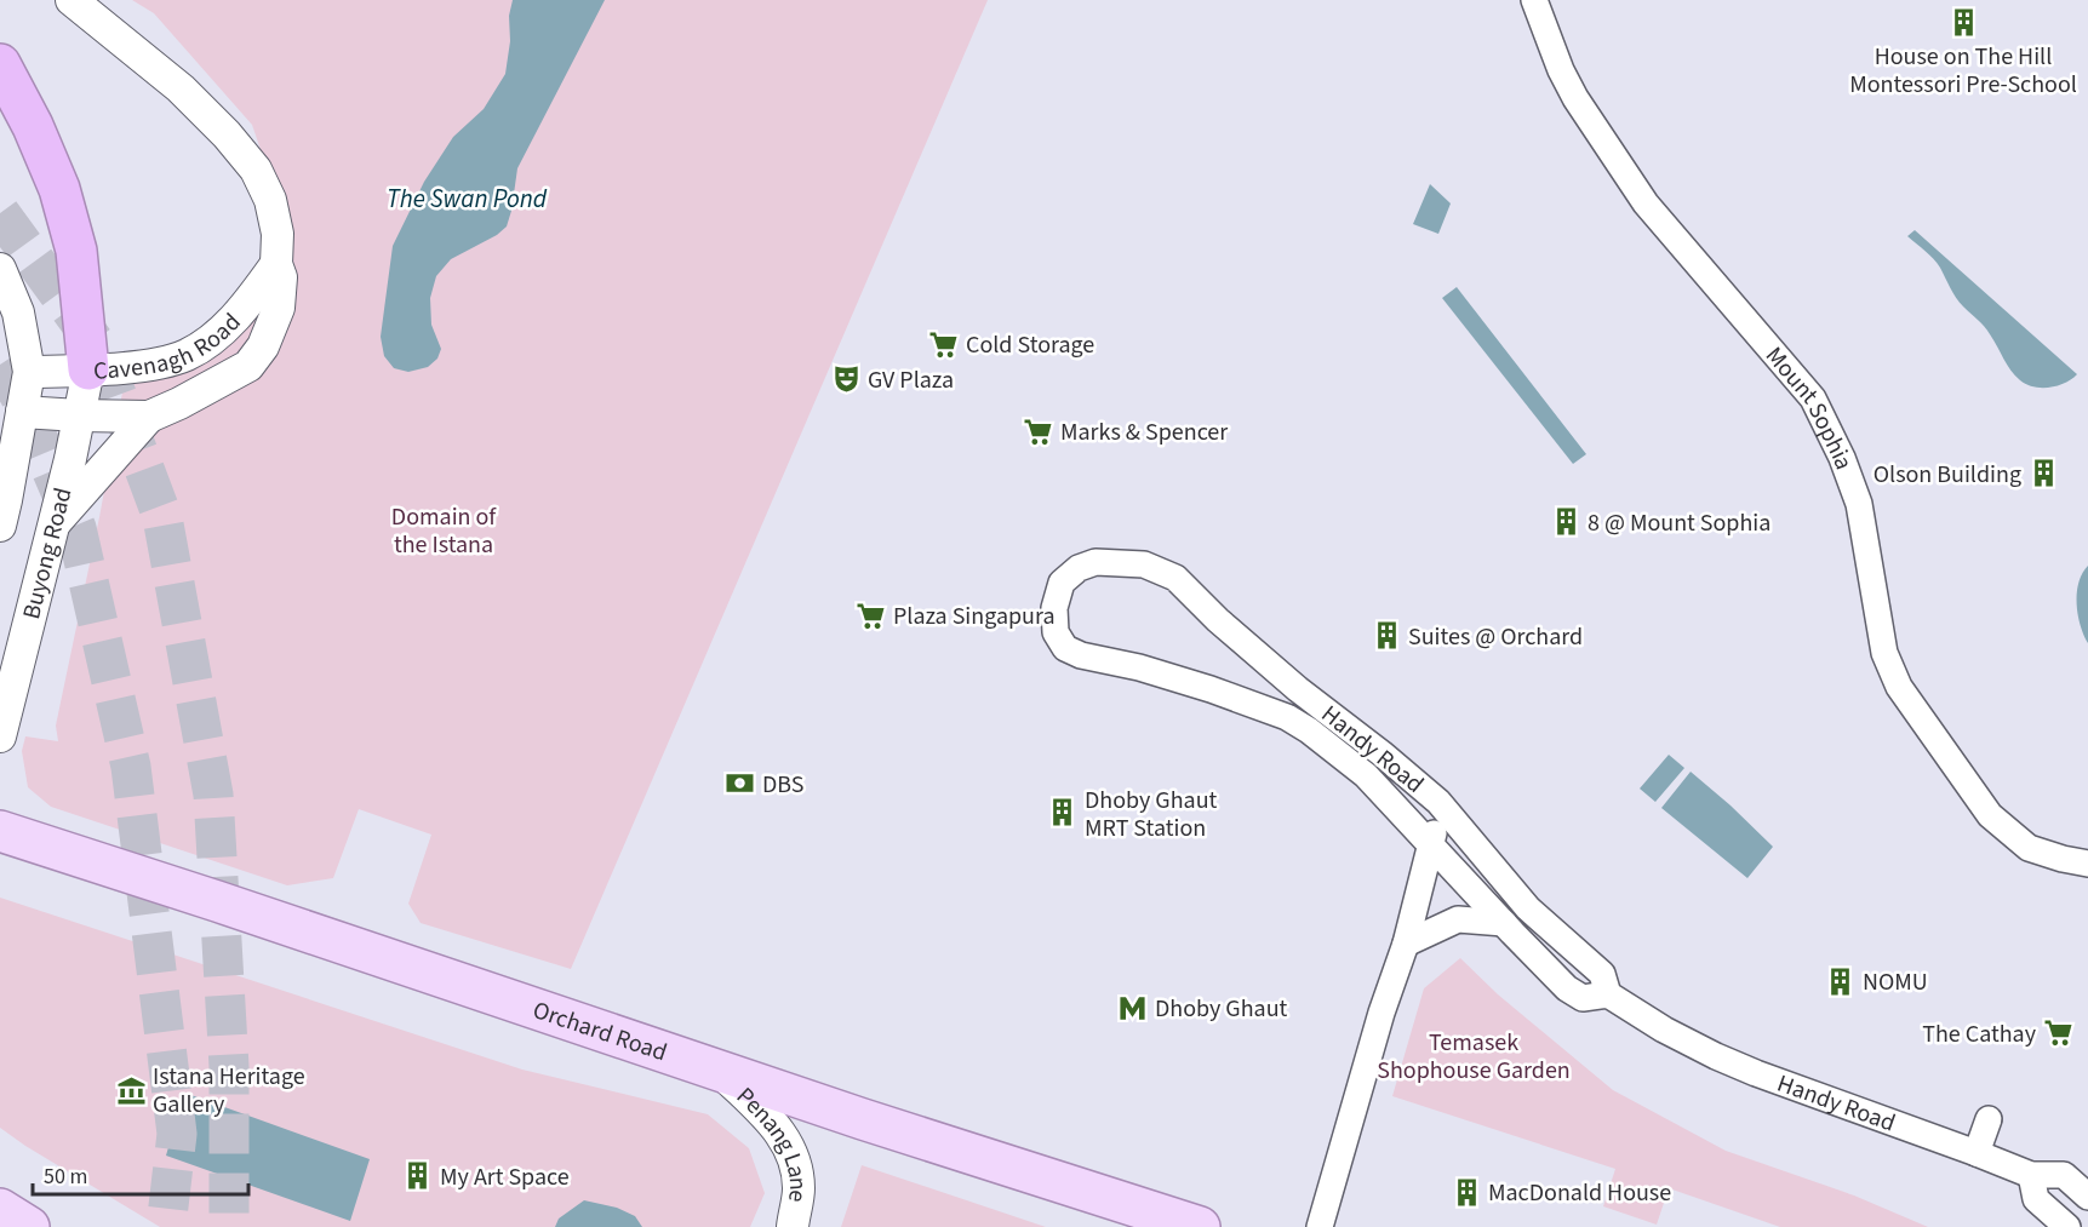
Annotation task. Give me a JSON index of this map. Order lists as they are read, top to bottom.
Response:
{
  "streets": {
    "main road": ["Orchard Road"],
    "street": [
      "Cavenagh Road",
      "Mount Sophia",
      "Buyong Road",
      "Handy Road",
      "Penang Lane"
    ]
  },
  "crossings": [
    ["Cavenagh Road", "Buyong Road"],
    ["Orchard Road", "Penang Lane"]
  ],
  "water": ["The Swan Pond"],
  "parks": ["Domain of the Istana", "Temasek Shophouse Garden"],
  "places": {
    "building": [
      "House on The Hill Montessori Pre-School",
      "Olson Building",
      "8 @ Mount Sophia",
      "Suites @ Orchard",
      "Dhoby Ghaut MRT Station",
      "NOMU",
      "My Art Space",
      "MacDonald House"
    ],
    "supermarket": [
      "Cold Storage",
      "Marks & Spencer",
      "Plaza Singapura",
      "The Cathay"
    ],
    "theatre": ["GV Plaza"],
    "bank": ["DBS"],
    "metro station": ["Dhoby Ghaut"],
    "museum": ["Istana Heritage Gallery"]
  },
  "scale_bar": "50 m"
}
